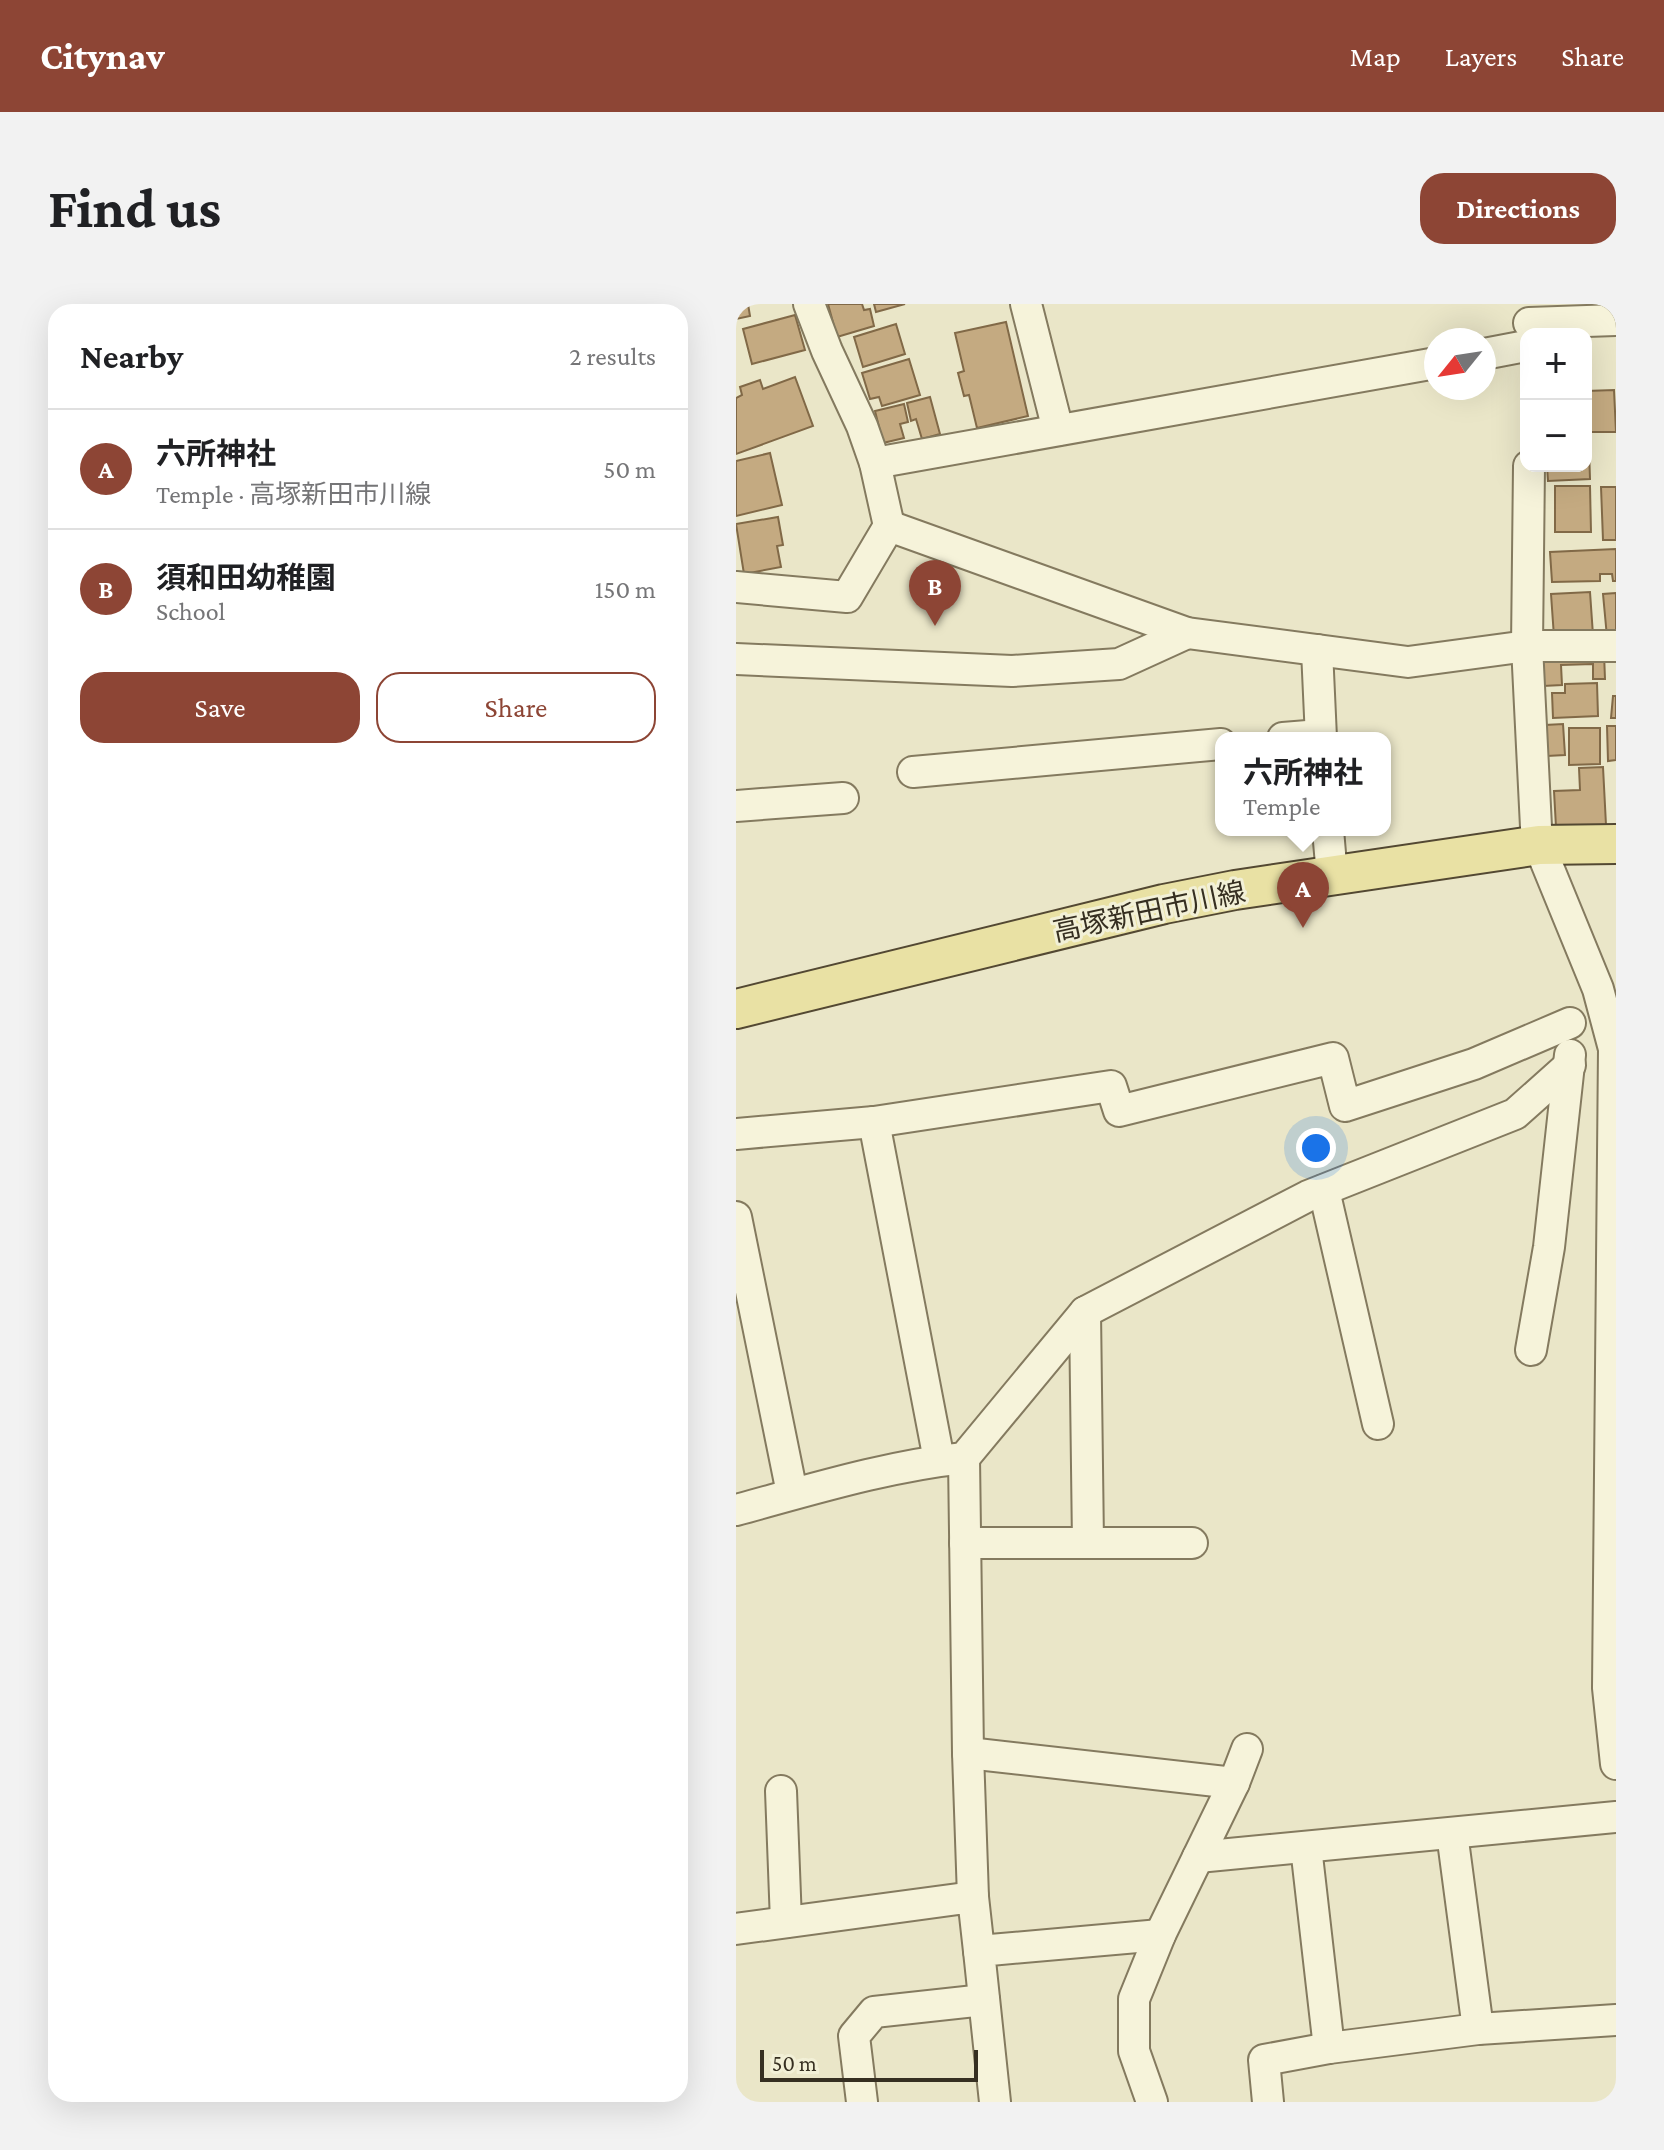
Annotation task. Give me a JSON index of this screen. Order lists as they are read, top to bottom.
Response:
{
  "streets": {
    "main road": ["高塚新田市川線"]
  },
  "scale_bar": "50 m",
  "north": "bottom left",
  "page": {
    "header": "Citynav",
    "nav": ["Map", "Layers", "Share"],
    "buttons": [
      "Directions",
      ["Save", "Share"]
    ],
    "title": "Find us",
    "heading": ["Nearby", "2 results"],
    "map_buttons": ["+", "−"],
    "list": [
      {
        "mark": "A",
        "name": "六所神社",
        "note": "Temple · 高塚新田市川線",
        "value": "50 m"
      },
      {
        "mark": "B",
        "name": "須和田幼稚園",
        "note": "School",
        "value": "150 m"
      }
    ],
    "pins": ["B", "A"],
    "popup": ["六所神社", "Temple"],
    "scale": "50 m"
  }
}
